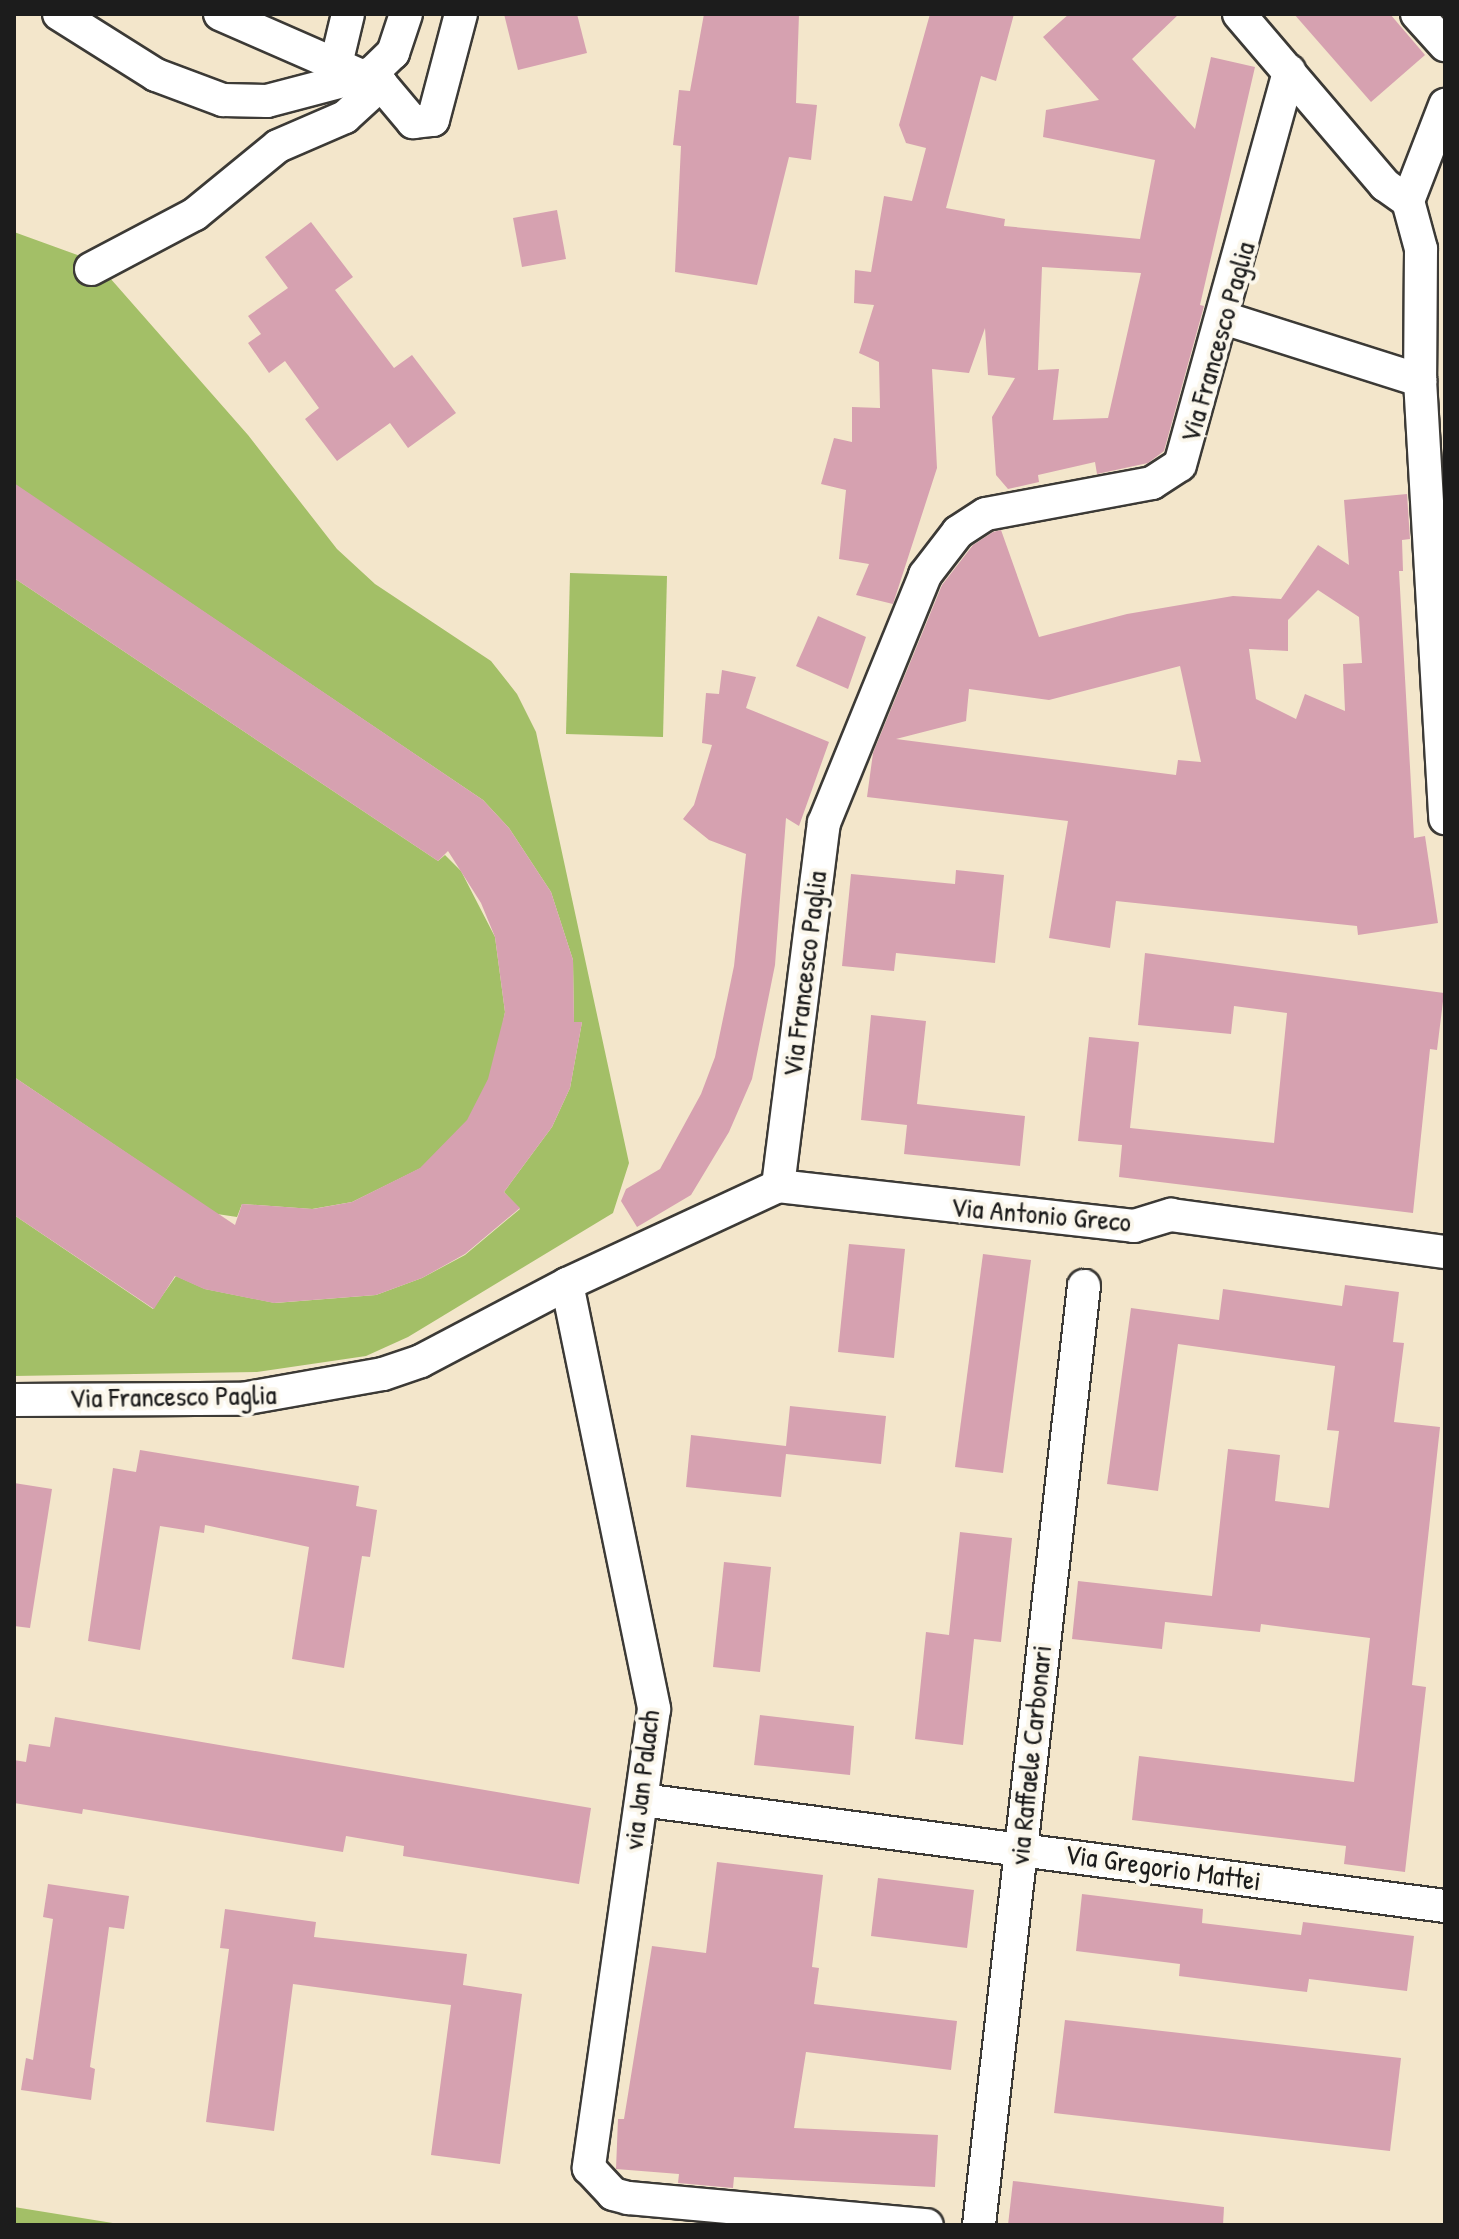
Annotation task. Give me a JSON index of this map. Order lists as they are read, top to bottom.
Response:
{
  "streets": {
    "street": [
      "Via Francesco Paglia",
      "Via Antonio Greco",
      "via Raffaele Carbonari",
      "via Jan Palach",
      "Via Gregorio Mattei"
    ]
  },
  "crossings": [
    ["Via Francesco Paglia", "Via Antonio Greco"],
    ["Via Francesco Paglia", "via Jan Palach"],
    ["via Raffaele Carbonari", "Via Gregorio Mattei"],
    ["via Jan Palach", "Via Gregorio Mattei"]
  ]
}
